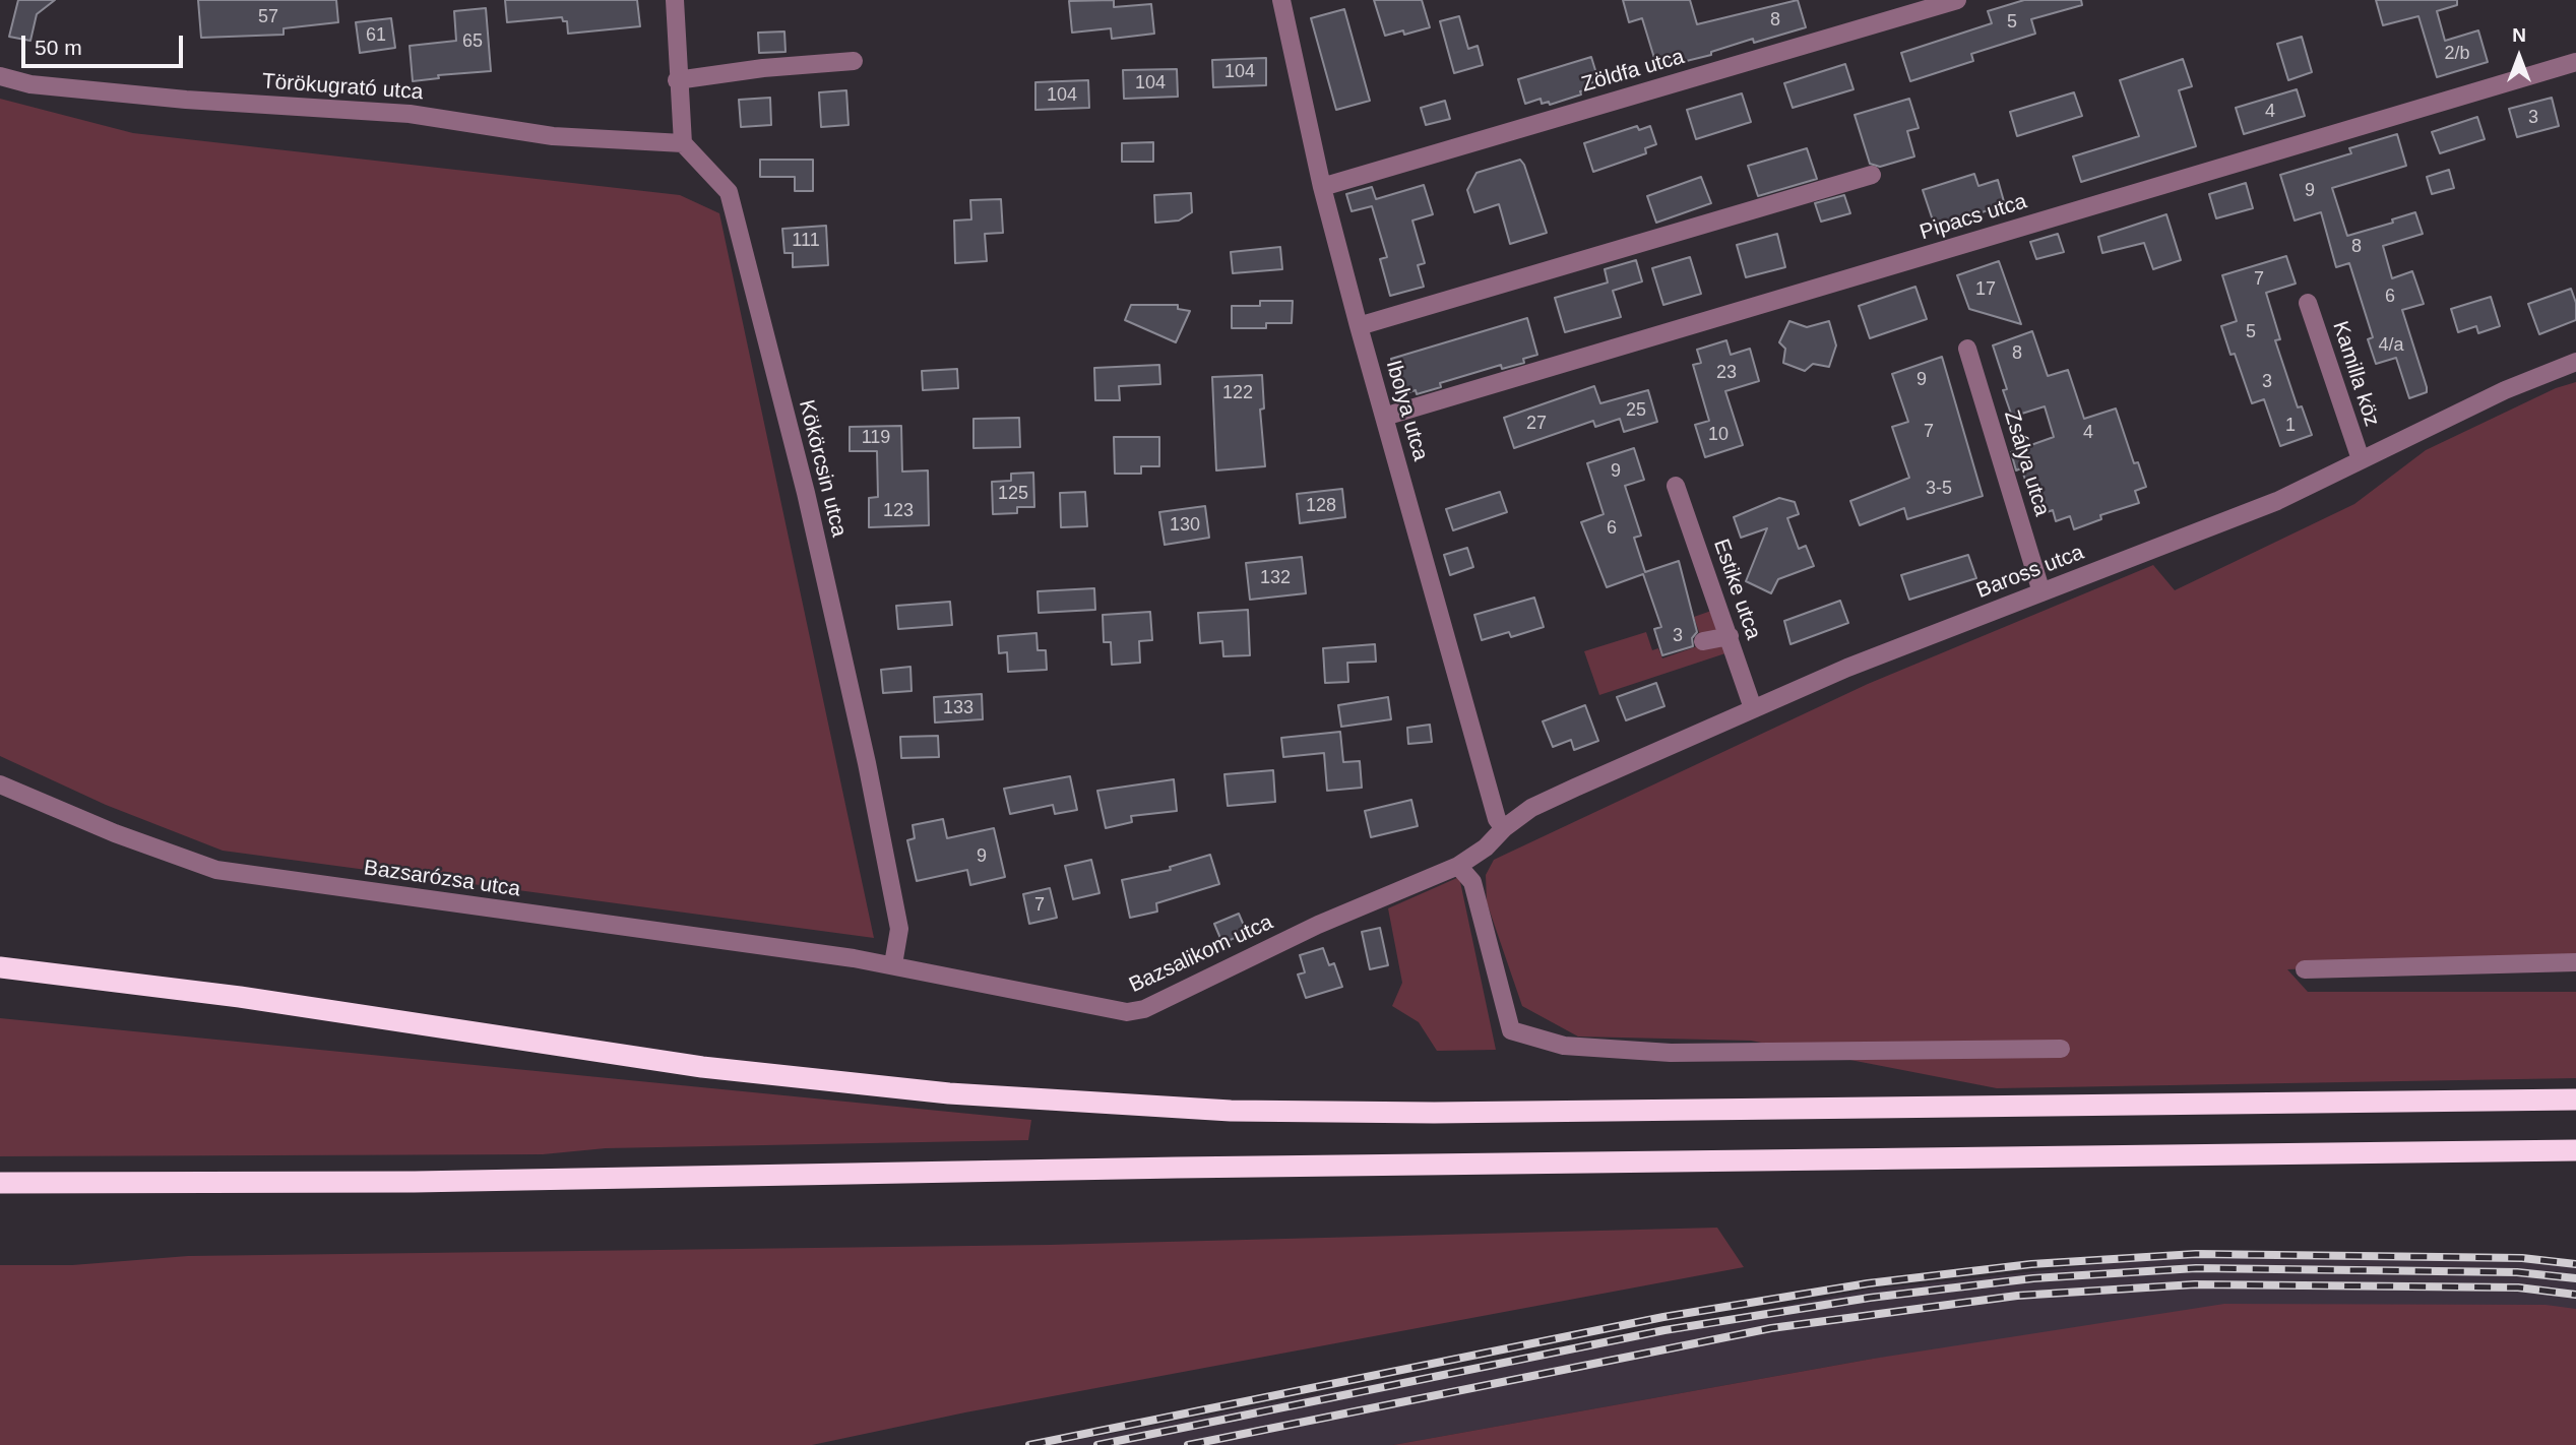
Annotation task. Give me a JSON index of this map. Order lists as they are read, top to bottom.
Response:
{
  "streets": {
    "street": [
      "Zöldfa utca",
      "Törökugrató utca",
      "Pipacs utca",
      "Kamilla köz",
      "Ibolya utca",
      "Zsálya utca",
      "Kökörcsin utca",
      "Baross utca",
      "Estike utca",
      "Bazsarózsa utca",
      "Bazsalikom utca"
    ]
  },
  "crossings": [
    ["Zöldfa utca", "Ibolya utca"],
    ["Törökugrató utca", "Kökörcsin utca"],
    ["Pipacs utca", "Ibolya utca"],
    ["Kamilla köz", "Baross utca"],
    ["Ibolya utca", "Baross utca"],
    ["Ibolya utca", "Bazsalikom utca"],
    ["Zsálya utca", "Baross utca"],
    ["Kökörcsin utca", "Bazsarózsa utca"],
    ["Kökörcsin utca", "Bazsalikom utca"],
    ["Baross utca", "Estike utca"],
    ["Baross utca", "Bazsalikom utca"],
    ["Bazsarózsa utca", "Bazsalikom utca"]
  ],
  "house_numbers": [
    "57",
    "8",
    "5",
    "61",
    "65",
    "2/b",
    "104",
    "104",
    "104",
    "4",
    "3",
    "9",
    "111",
    "8",
    "7",
    "17",
    "6",
    "5",
    "4/a",
    "8",
    "23",
    "9",
    "3",
    "122",
    "25",
    "27",
    "1",
    "7",
    "4",
    "10",
    "119",
    "9",
    "3-5",
    "125",
    "128",
    "123",
    "130",
    "6",
    "132",
    "3",
    "133",
    "9",
    "7"
  ],
  "scale_bar": "50 m",
  "north": "top"
}
